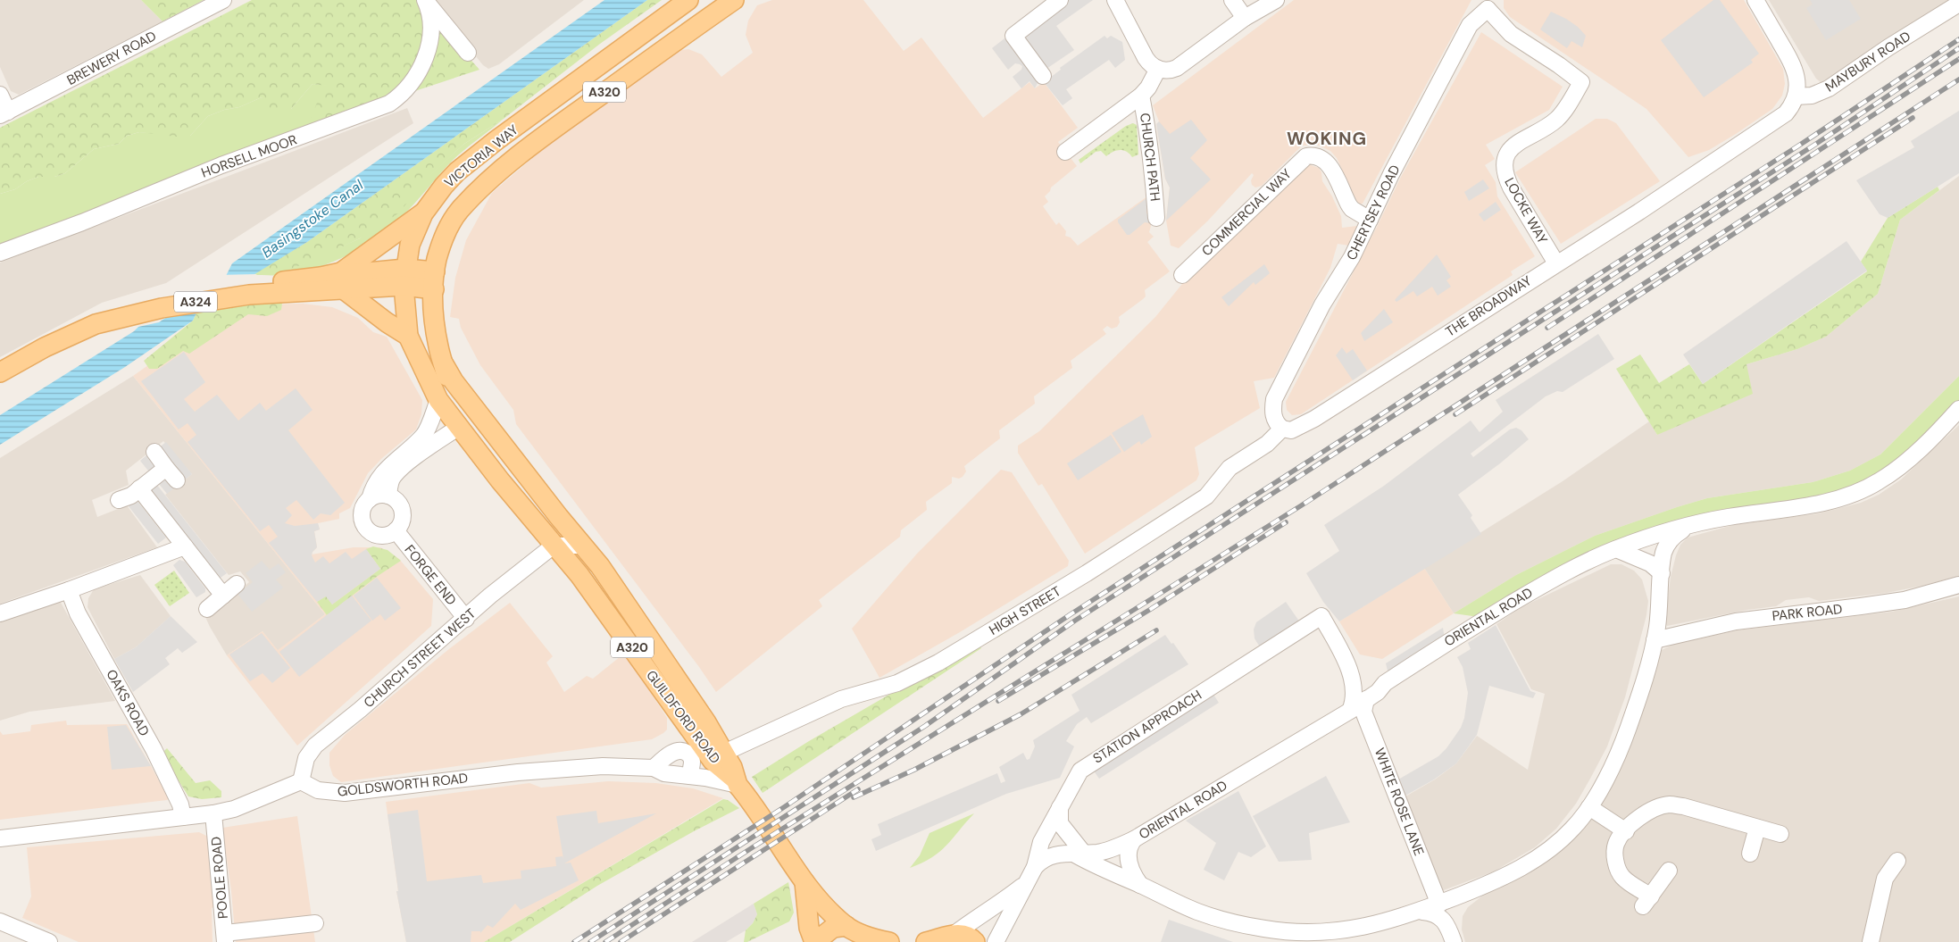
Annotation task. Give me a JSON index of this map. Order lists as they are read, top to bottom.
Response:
{
  "streets": {
    "main road": [
      "A320",
      "VICTORIA WAY",
      "A324",
      "GUILDFORD ROAD"
    ],
    "street": [
      "BREWERY ROAD",
      "MAYBURY ROAD",
      "HORSELL MOOR",
      "CHURCH PATH",
      "LOCKE WAY",
      "COMMERCIAL WAY",
      "CHERTSEY ROAD",
      "THE BROADWAY",
      "FORGE END",
      "HIGH STREET",
      "PARK ROAD",
      "ORIENTAL ROAD",
      "CHURCH STREET WEST",
      "OAKS ROAD",
      "STATION APPROACH",
      "GOLDSWORTH ROAD",
      "WHITE ROSE LANE",
      "POOLE ROAD"
    ]
  },
  "crossings": [
    ["MAYBURY ROAD", "THE BROADWAY"],
    ["A320", "GUILDFORD ROAD"],
    ["VICTORIA WAY", "A324"],
    ["VICTORIA WAY", "FORGE END"],
    ["VICTORIA WAY", "CHURCH STREET WEST"],
    ["VICTORIA WAY", "GUILDFORD ROAD"],
    ["LOCKE WAY", "CHERTSEY ROAD"],
    ["LOCKE WAY", "THE BROADWAY"],
    ["COMMERCIAL WAY", "CHERTSEY ROAD"],
    ["CHERTSEY ROAD", "THE BROADWAY"],
    ["CHERTSEY ROAD", "HIGH STREET"],
    ["THE BROADWAY", "HIGH STREET"],
    ["FORGE END", "CHURCH STREET WEST"],
    ["HIGH STREET", "GUILDFORD ROAD"],
    ["HIGH STREET", "GOLDSWORTH ROAD"],
    ["ORIENTAL ROAD", "STATION APPROACH"],
    ["ORIENTAL ROAD", "WHITE ROSE LANE"],
    ["CHURCH STREET WEST", "GUILDFORD ROAD"],
    ["CHURCH STREET WEST", "GOLDSWORTH ROAD"],
    ["GUILDFORD ROAD", "GOLDSWORTH ROAD"]
  ],
  "districts": ["WOKING"],
  "water": ["Basingstoke Canal"]
}
